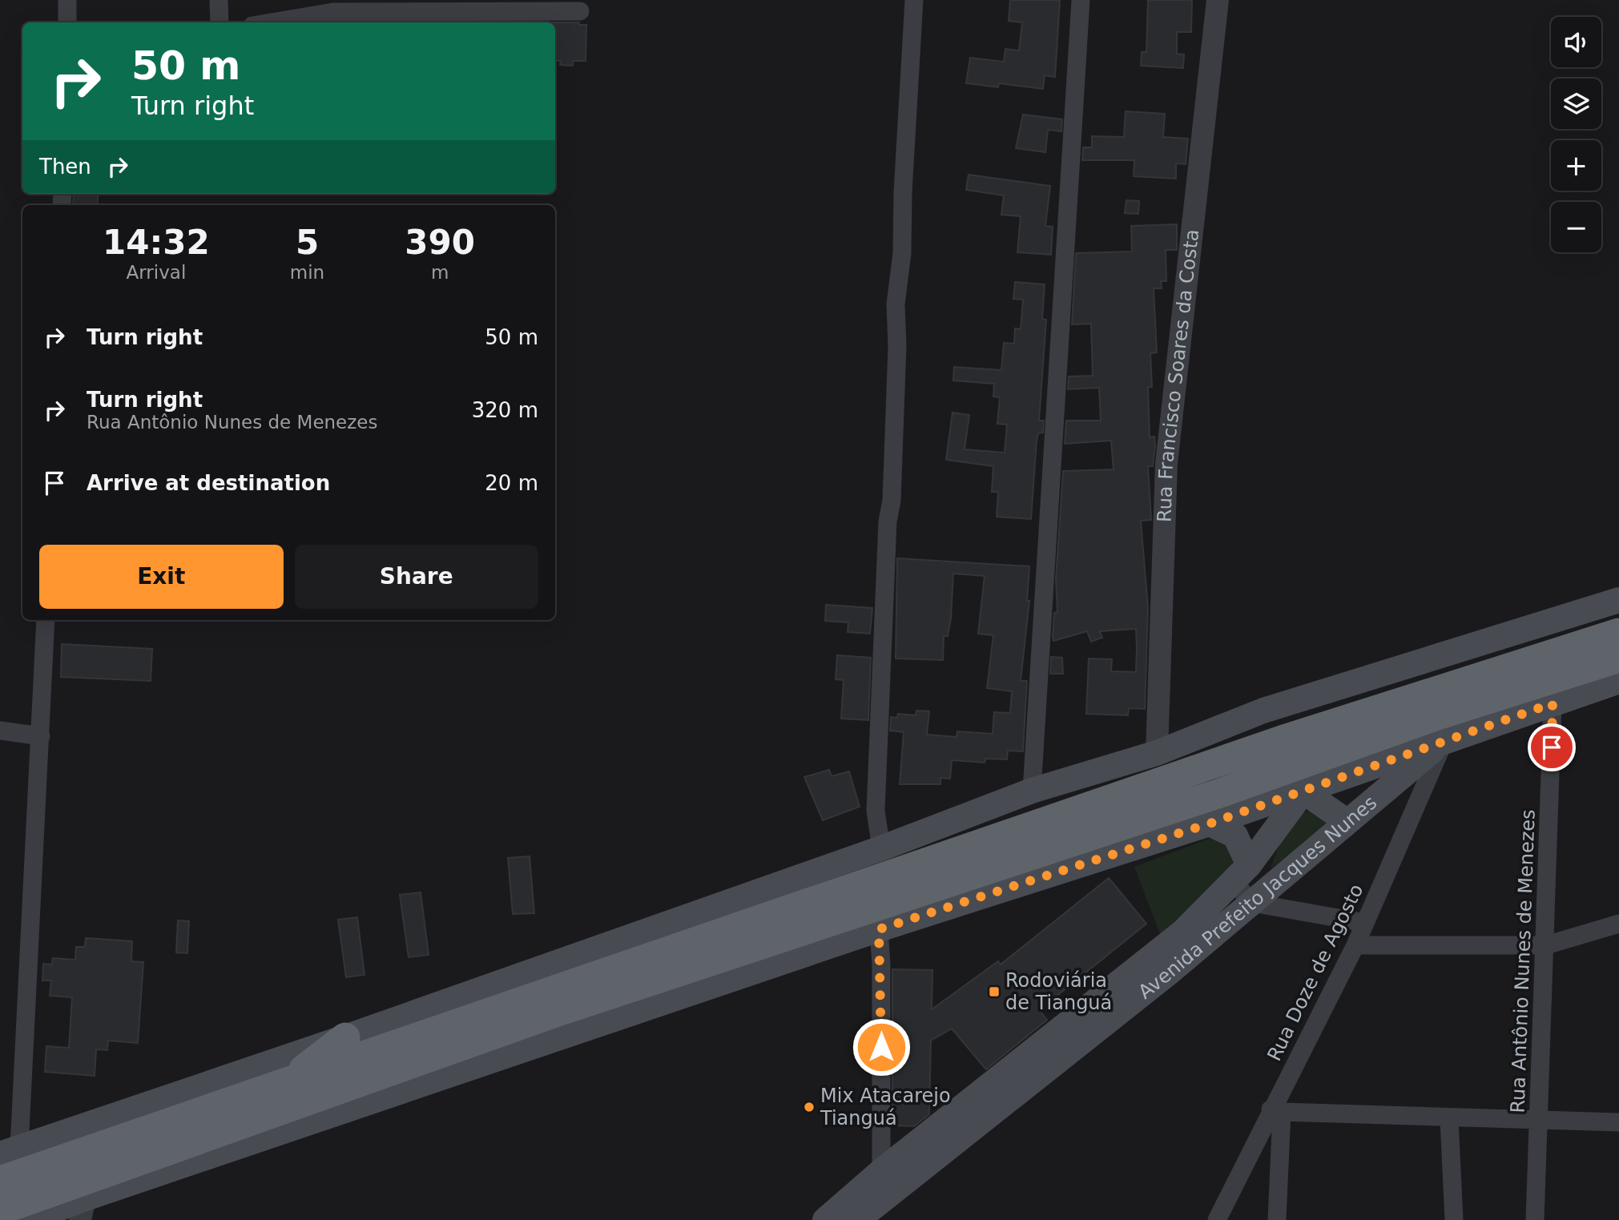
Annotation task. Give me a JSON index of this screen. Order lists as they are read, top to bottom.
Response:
{
  "streets": {
    "main road": ["Avenida Prefeito Jacques Nunes"],
    "street": ["Rua Francisco Soares da Costa", "Rua Antônio Nunes de Menezes", "Rua Doze de Agosto"]
  },
  "crossings": [
    ["Avenida Prefeito Jacques Nunes", "Rua Doze de Agosto"]
  ],
  "places": {
    "transit": ["Rodoviária de Tianguá"],
    "other": ["Mix Atacarejo Tianguá"]
  },
  "page": {
    "map_buttons": ["+", "−"],
    "turn": ["50 m", "Turn right"],
    "then": "Then",
    "eta": [
      "14:32",
      "Arrival",
      "5",
      "min",
      "390",
      "m"
    ],
    "list": [
      {
        "name": "Turn right",
        "value": "50 m"
      },
      {
        "name": "Turn right",
        "note": "Rua Antônio Nunes de Menezes",
        "value": "320 m"
      },
      {
        "name": "Arrive at destination",
        "value": "20 m"
      }
    ],
    "buttons": ["Exit", "Share"]
  }
}
